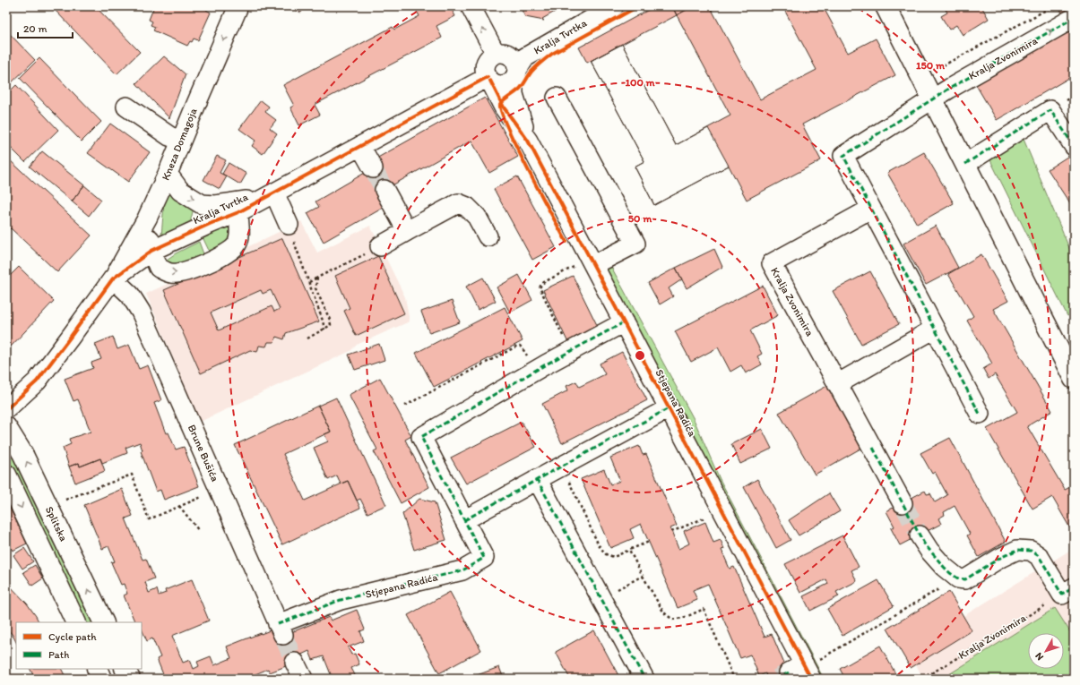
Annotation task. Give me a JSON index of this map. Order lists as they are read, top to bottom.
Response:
{
  "streets": {
    "main road": ["Splitska"],
    "street": [
      "Kralja Tvrtka",
      "Kralja Zvonimira",
      "Kneza Domagoja",
      "Stjepana Radića",
      "Brune Bušića"
    ]
  },
  "crossings": [
    ["Kralja Tvrtka", "Kneza Domagoja"],
    ["Kralja Tvrtka", "Stjepana Radića"],
    ["Kralja Tvrtka", "Brune Bušića"],
    ["Kneza Domagoja", "Brune Bušića"],
    ["Stjepana Radića", "Brune Bušića"]
  ],
  "one_way": ["Kneza Domagoja"],
  "legend": ["Cycle path", "Path"],
  "scale_bar": "20 m",
  "north": "bottom left",
  "rings": ["150 m", "100 m", "50 m"]
}
